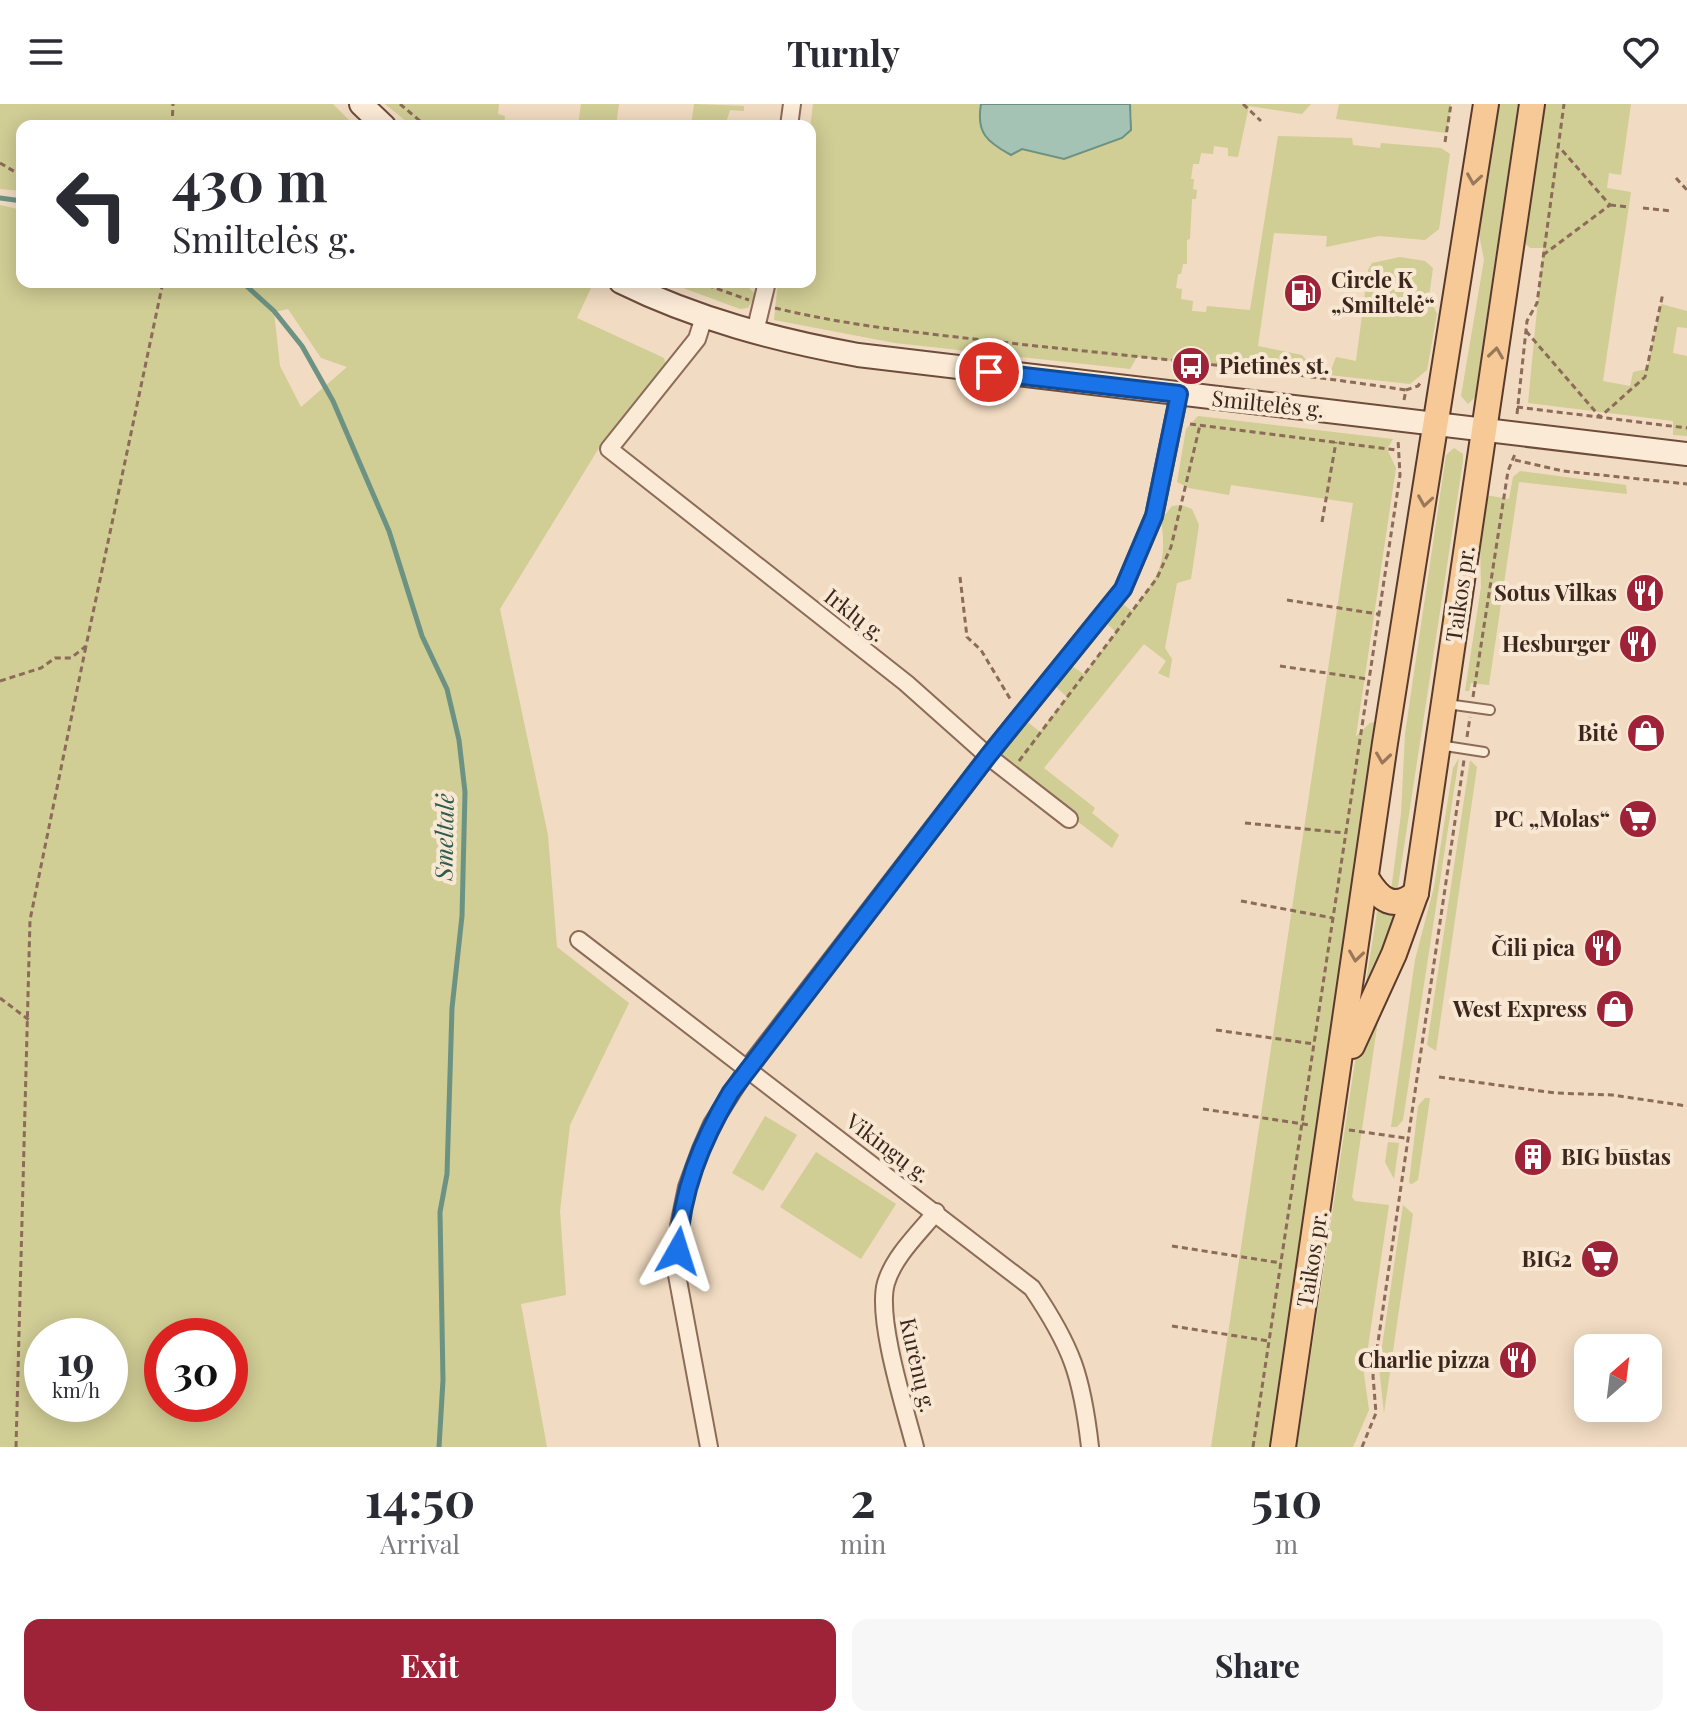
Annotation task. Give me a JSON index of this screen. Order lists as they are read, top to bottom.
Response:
{
  "streets": {
    "main road": ["Taikos pr."],
    "street": [
      "Smiltelės g.",
      "Irklų g.",
      "Vikingų g.",
      "Kurėnų g."
    ]
  },
  "crossings": [
    ["Smiltelės g.", "Taikos pr."],
    ["Smiltelės g.", "Irklų g."],
    ["Vikingų g.", "Kurėnų g."]
  ],
  "water": ["Smeltalė"],
  "places": {
    "fuel station": ["Circle K „Smiltelė“"],
    "bus stop": ["Pietinės st."],
    "restaurant": [
      "Sotus Vilkas",
      "Hesburger",
      "Čili pica",
      "Charlie pizza"
    ],
    "shop": ["Bitė", "West Express"],
    "supermarket": ["PC „Molas“", "BIG2"],
    "building": ["BIG būstas"]
  },
  "north": "top right",
  "page": {
    "header": "Turnly",
    "turn": ["430 m", "Smiltelės g."],
    "speed": "19 km/h",
    "limit": "30",
    "eta": [
      "14:50",
      "Arrival",
      "2",
      "min",
      "510",
      "m"
    ],
    "buttons": ["Exit", "Share"]
  }
}
